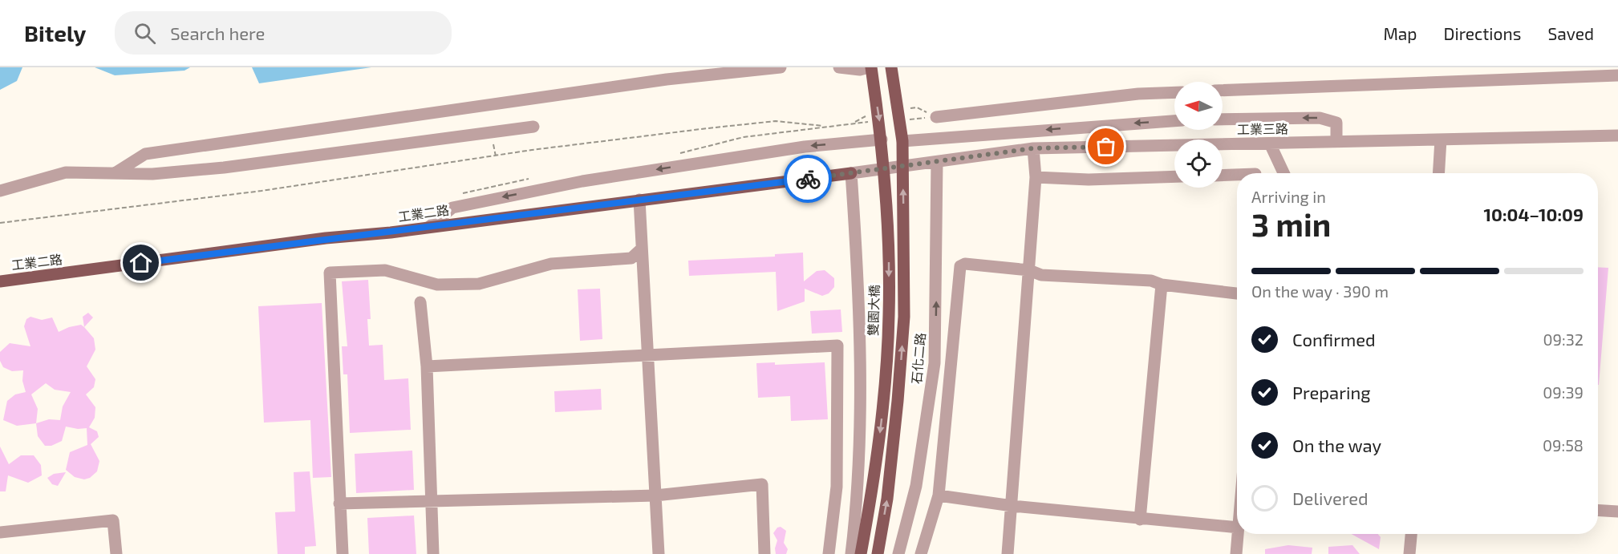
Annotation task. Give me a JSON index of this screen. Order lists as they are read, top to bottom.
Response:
{
  "streets": {
    "main road": ["工業二路", "雙園大橋"],
    "street": ["工業三路", "石化二路"]
  },
  "crossings": [
    ["工業三路", "工業二路"],
    ["工業三路", "石化二路"]
  ],
  "north": "left",
  "page": {
    "header": "Bitely",
    "search": "Search here",
    "nav": ["Map", "Directions", "Saved"],
    "heading": ["3 min", "Arriving in", "10:04–10:09"],
    "bar": "On the way · 390 m",
    "list": [
      ["Confirmed", "09:32"],
      ["Preparing", "09:39"],
      ["On the way", "09:58"],
      "Delivered"
    ]
  }
}
